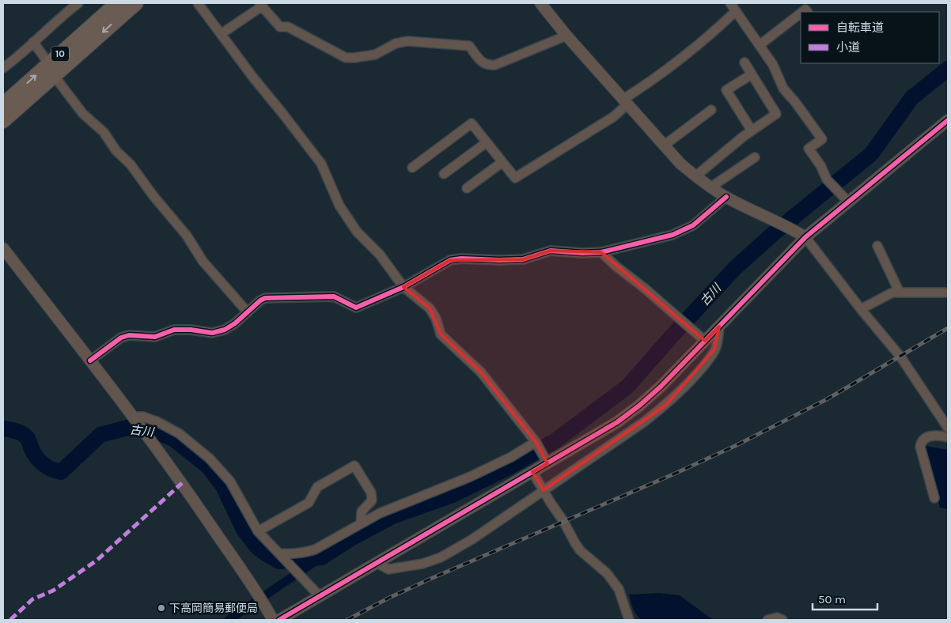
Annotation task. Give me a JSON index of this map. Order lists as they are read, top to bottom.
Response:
{
  "streets": {
    "main road": ["10"]
  },
  "water": ["古川"],
  "places": ["下高岡簡易郵便局"],
  "legend": ["自転車道", "小道"],
  "scale_bar": "50 m"
}
